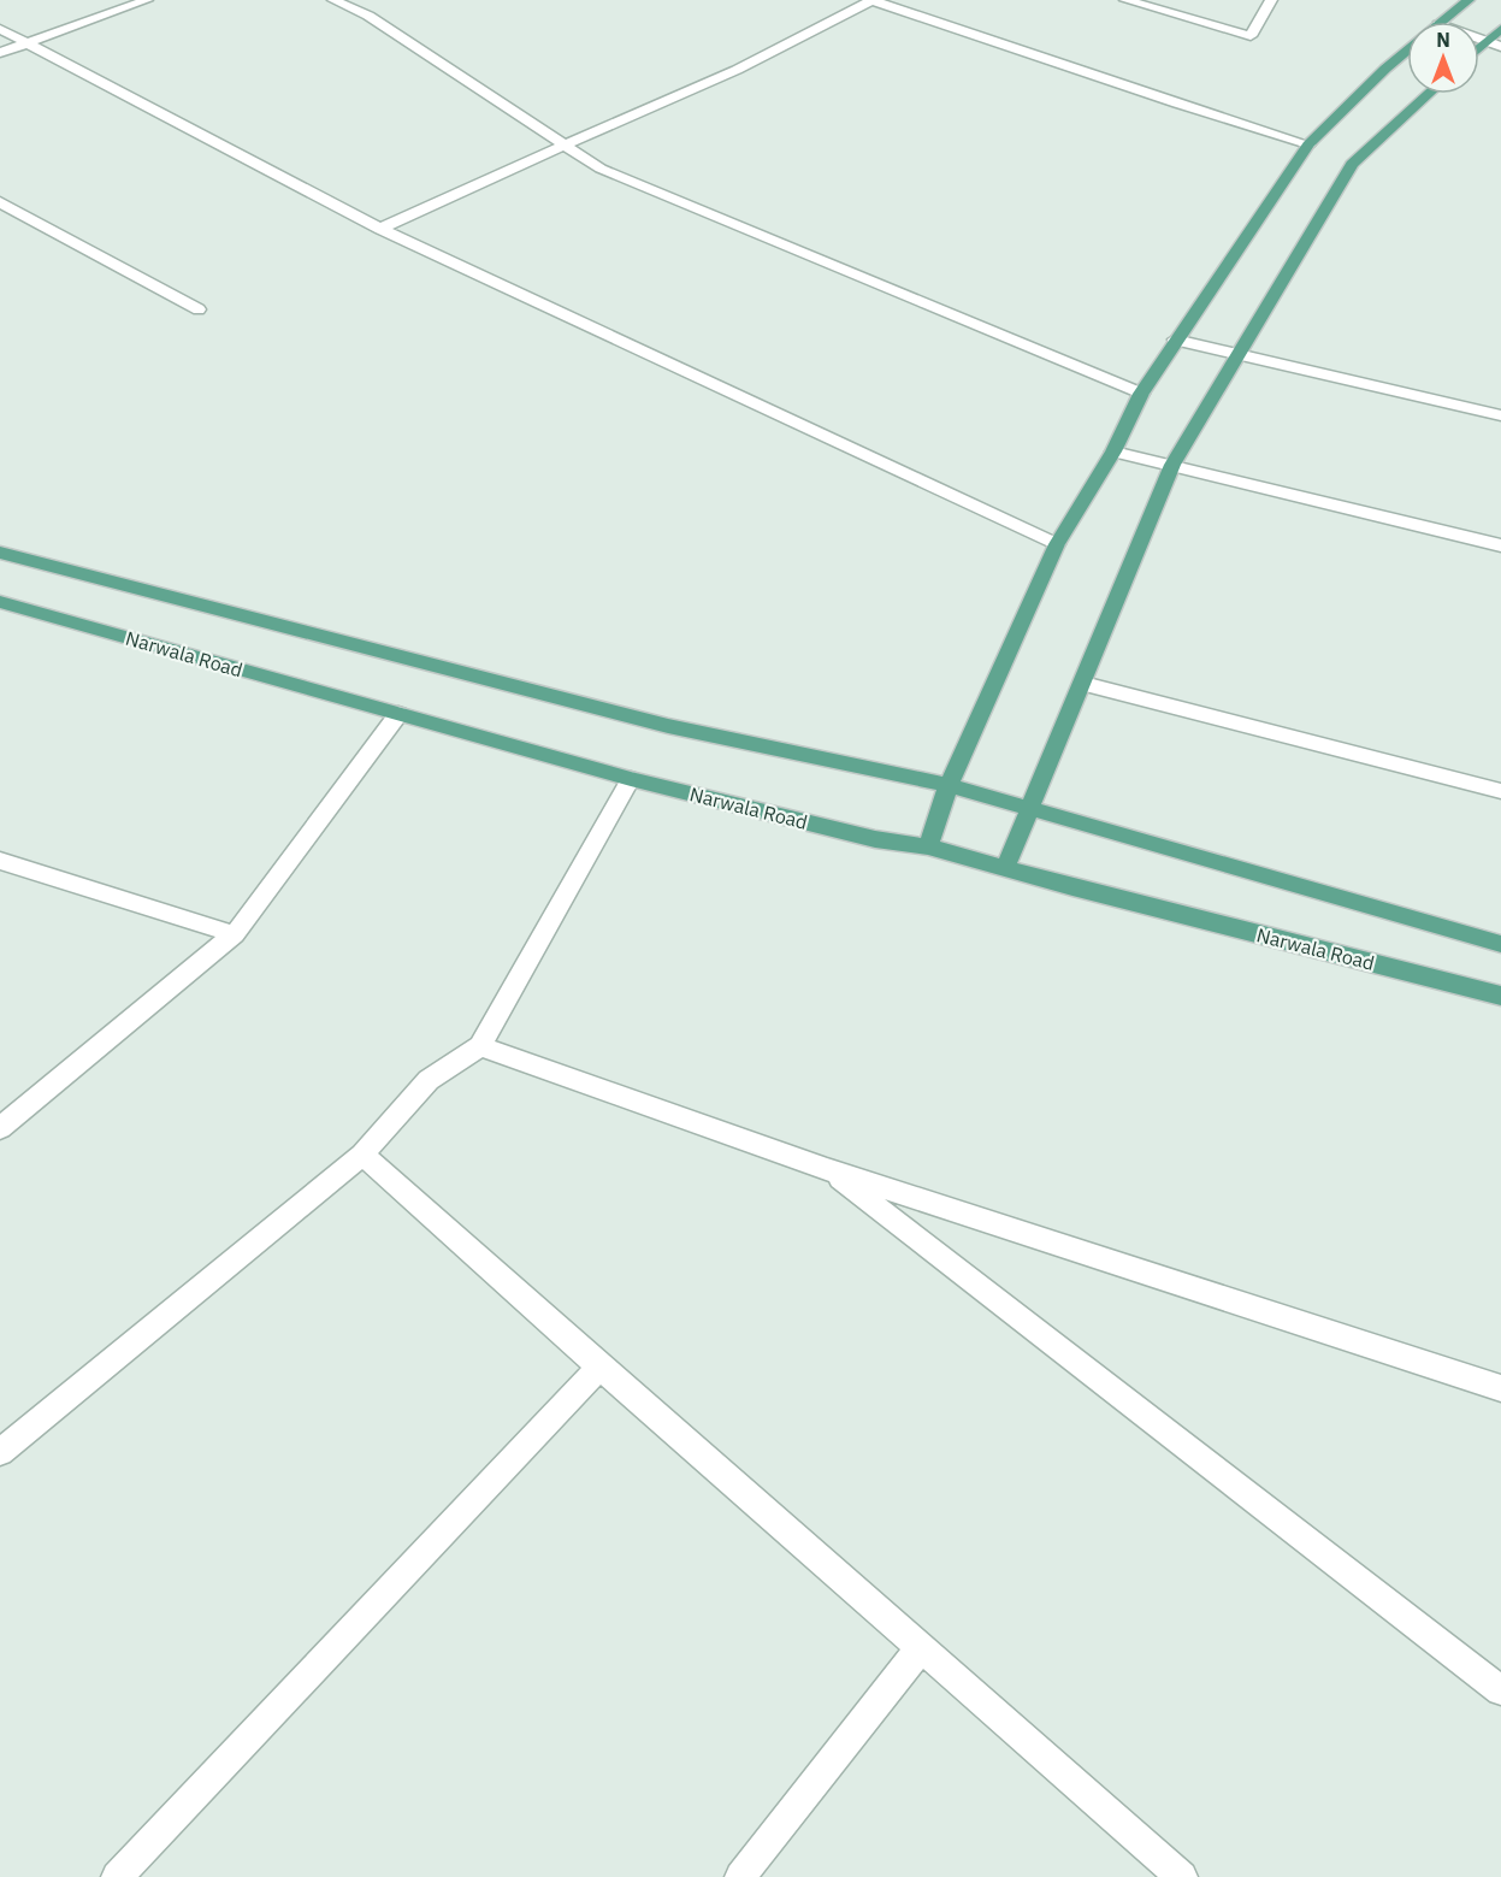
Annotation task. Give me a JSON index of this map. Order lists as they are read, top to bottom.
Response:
{
  "streets": {
    "main road": ["Narwala Road"]
  },
  "north": "top"
}
